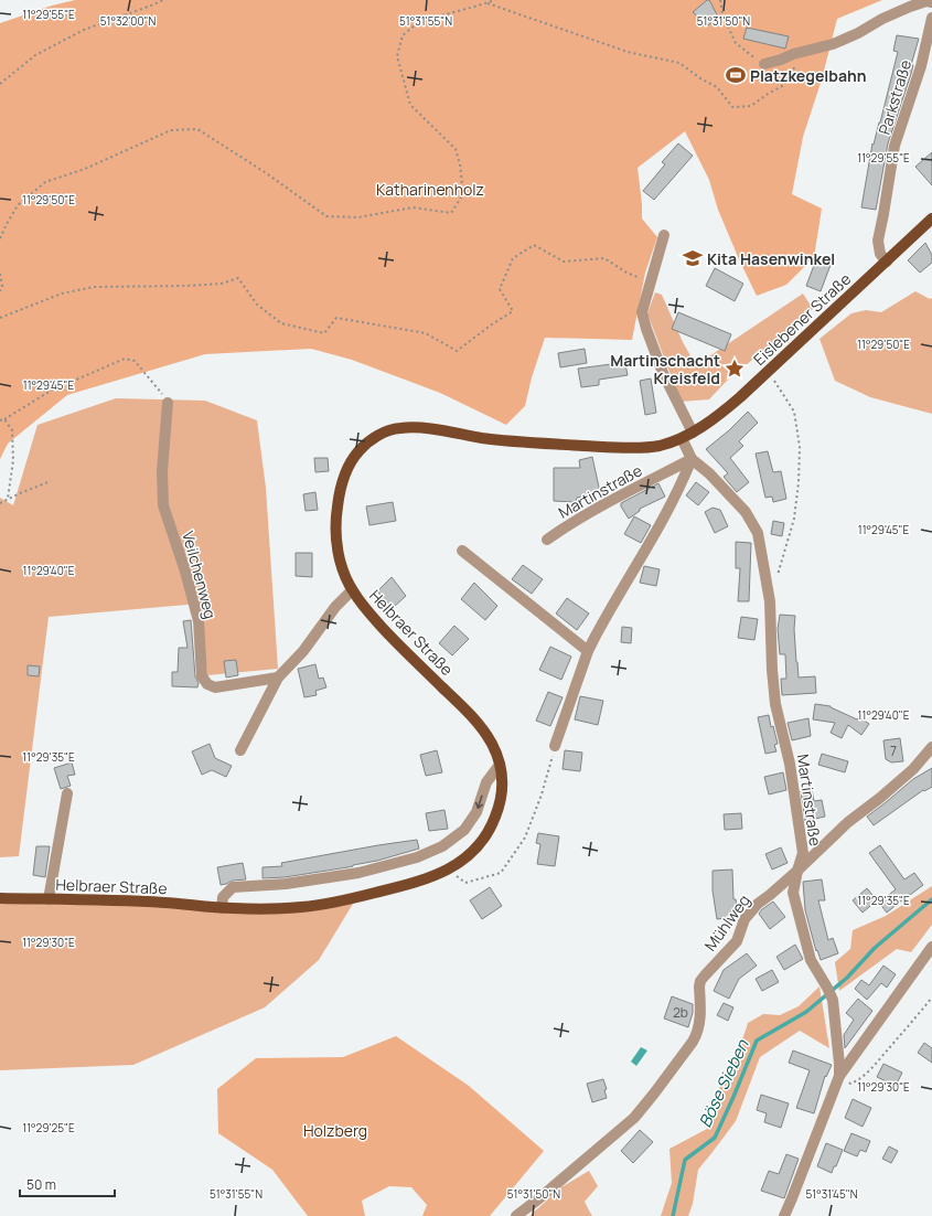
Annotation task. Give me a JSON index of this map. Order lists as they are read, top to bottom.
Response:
{
  "streets": {
    "main road": ["Eislebener Straße", "Helbraer Straße"],
    "street": [
      "Parkstraße",
      "Martinstraße",
      "Veilchenweg",
      "Mühlweg"
    ]
  },
  "crossings": [
    ["Parkstraße", "Eislebener Straße"],
    ["Eislebener Straße", "Martinstraße"],
    ["Eislebener Straße", "Helbraer Straße"],
    ["Martinstraße", "Mühlweg"]
  ],
  "water": ["Böse Sieben"],
  "parks": ["Katharinenholz", "Holzberg"],
  "places": {
    "sports": ["Platzkegelbahn"],
    "school or university": ["Kita Hasenwinkel"],
    "place": ["Martinschacht Kreisfeld"]
  },
  "house_numbers": ["7", "2b"],
  "scale_bar": "50 m",
  "coordinates": [
    "11°29'55\"E",
    "51°32'00\"N",
    "51°31'55\"N",
    "51°31'50\"N",
    "11°29'50\"E",
    "11°29'45\"E",
    "11°29'40\"E",
    "11°29'35\"E",
    "11°29'30\"E",
    "11°29'25\"E",
    "51°31'45\"N"
  ]
}
